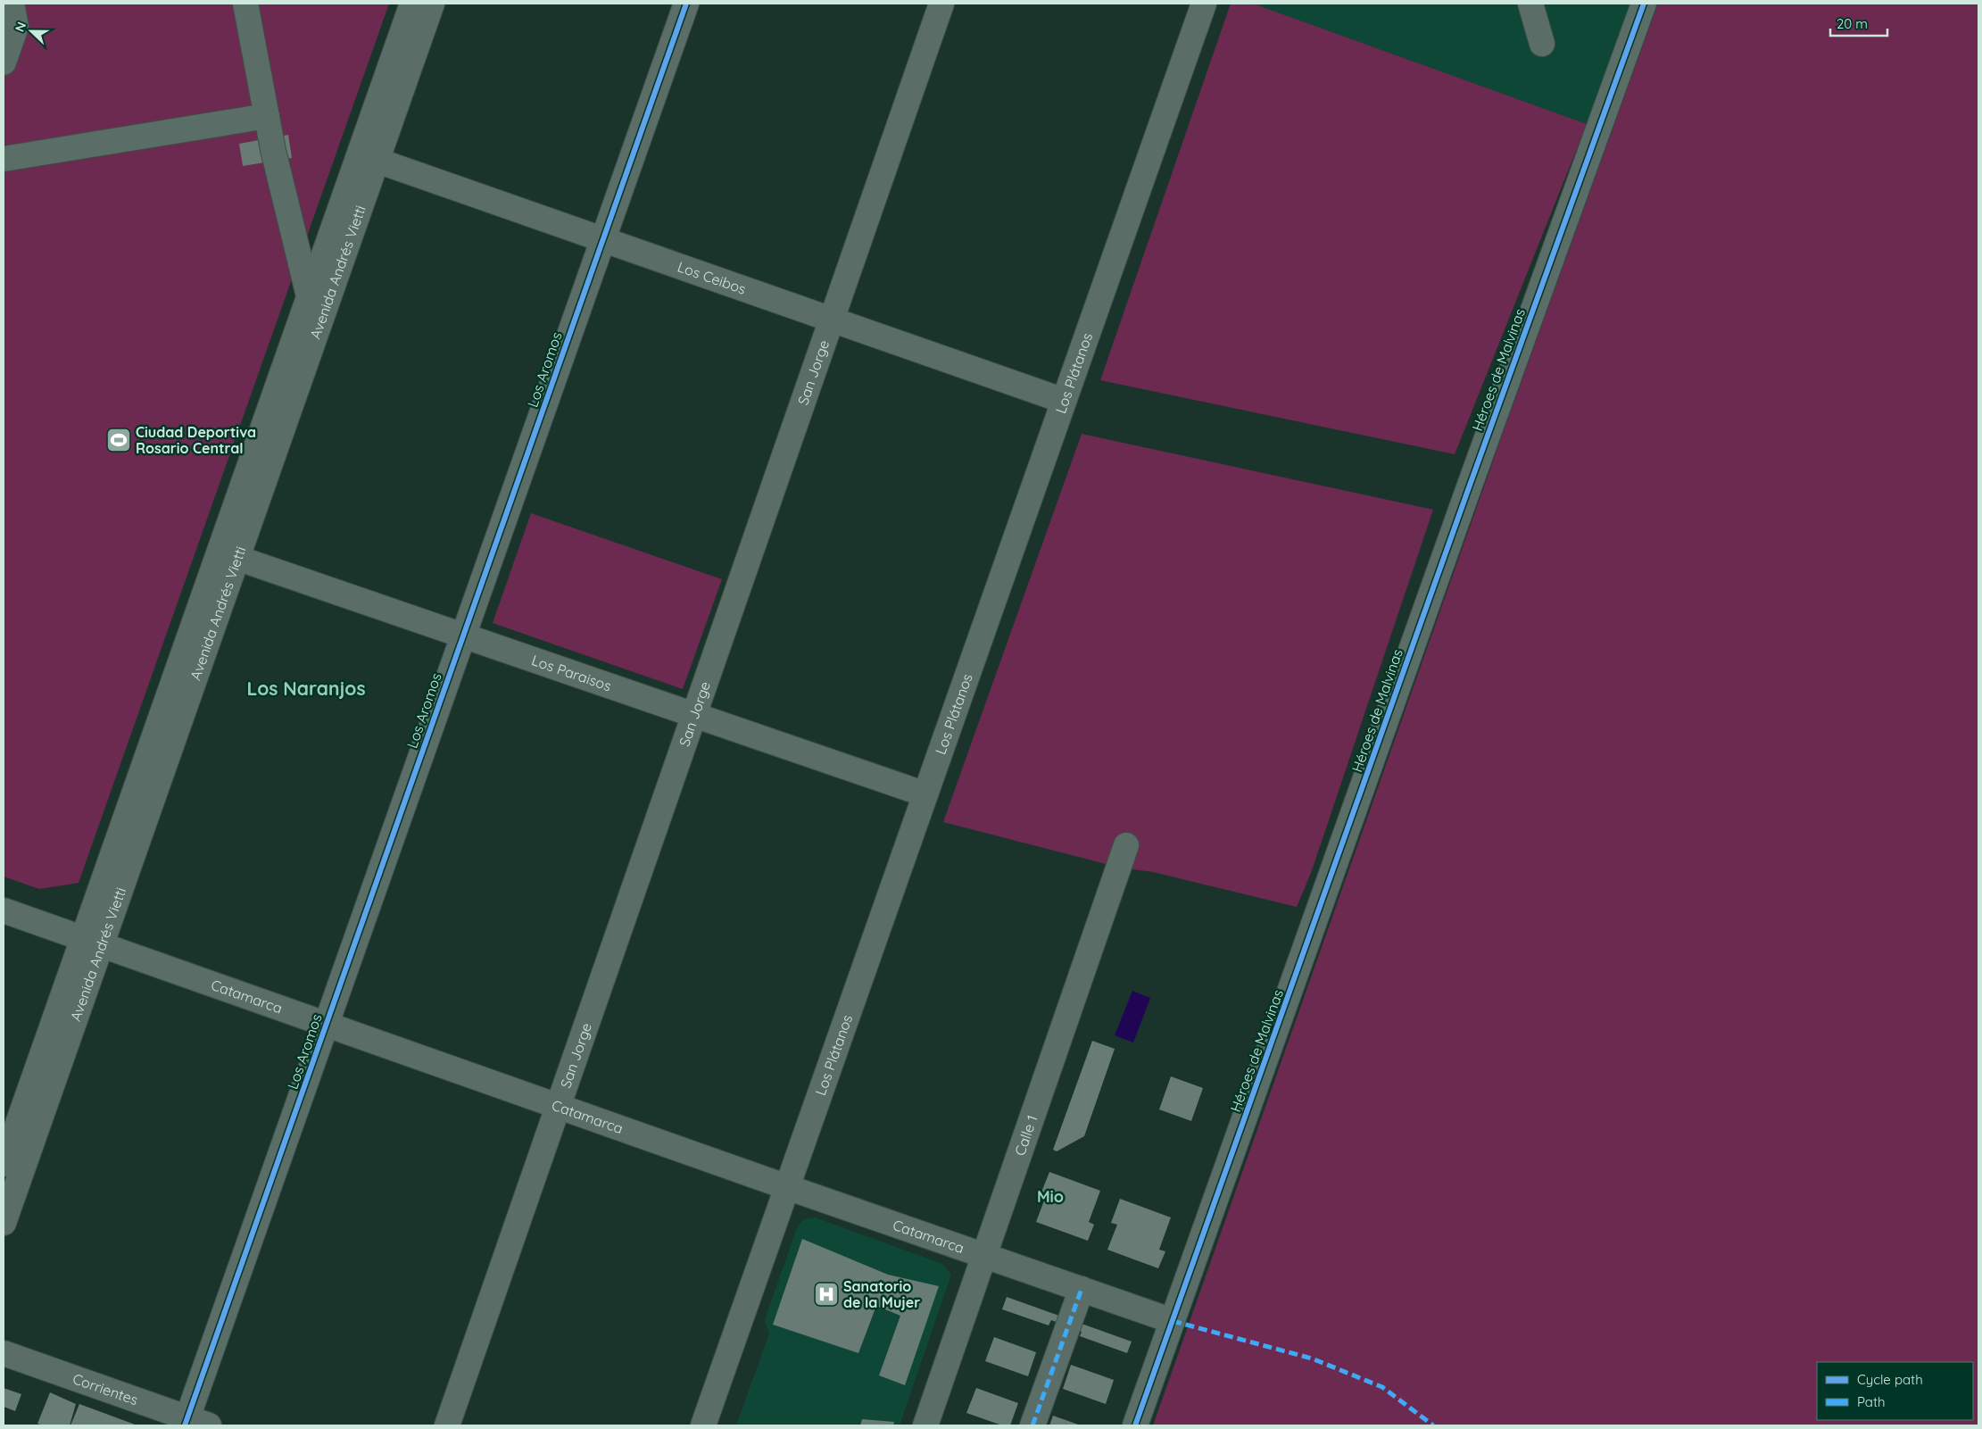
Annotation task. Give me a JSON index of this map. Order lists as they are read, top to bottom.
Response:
{
  "streets": {
    "street": [
      "Avenida Andrés Vietti",
      "Los Ceibos",
      "Los Aromos",
      "Héroes de Malvinas",
      "San Jorge",
      "Los Plátanos",
      "Los Paraisos",
      "Catamarca",
      "Calle 1",
      "Corrientes"
    ]
  },
  "crossings": [
    ["Avenida Andrés Vietti", "Los Ceibos"],
    ["Avenida Andrés Vietti", "Los Paraisos"],
    ["Avenida Andrés Vietti", "Catamarca"],
    ["Los Ceibos", "Los Aromos"],
    ["Los Ceibos", "San Jorge"],
    ["Los Ceibos", "Los Plátanos"],
    ["Los Aromos", "Los Paraisos"],
    ["Los Aromos", "Catamarca"],
    ["Los Aromos", "Corrientes"],
    ["Héroes de Malvinas", "Catamarca"],
    ["San Jorge", "Los Paraisos"],
    ["San Jorge", "Catamarca"],
    ["Los Plátanos", "Los Paraisos"],
    ["Los Plátanos", "Catamarca"],
    ["Catamarca", "Calle 1"]
  ],
  "districts": ["Los Naranjos", "Mio"],
  "places": {
    "sports": ["Ciudad Deportiva Rosario Central"],
    "hospital": ["Sanatorio de la Mujer"]
  },
  "legend": ["Cycle path", "Path"],
  "scale_bar": "20 m",
  "north": "left"
}
